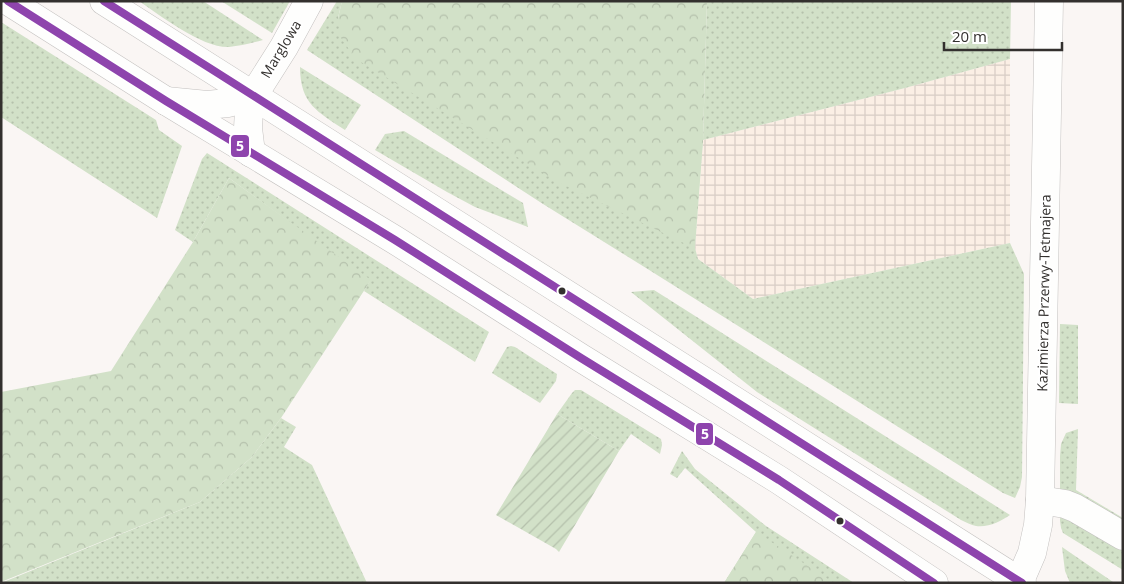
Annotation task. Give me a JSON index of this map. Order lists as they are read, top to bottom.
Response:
{
  "streets": {
    "main road": ["Marglowa", "Kazimierza Przerwy-Tetmajera"]
  },
  "lines": ["transit line 5"],
  "scale_bar": "20 m"
}
